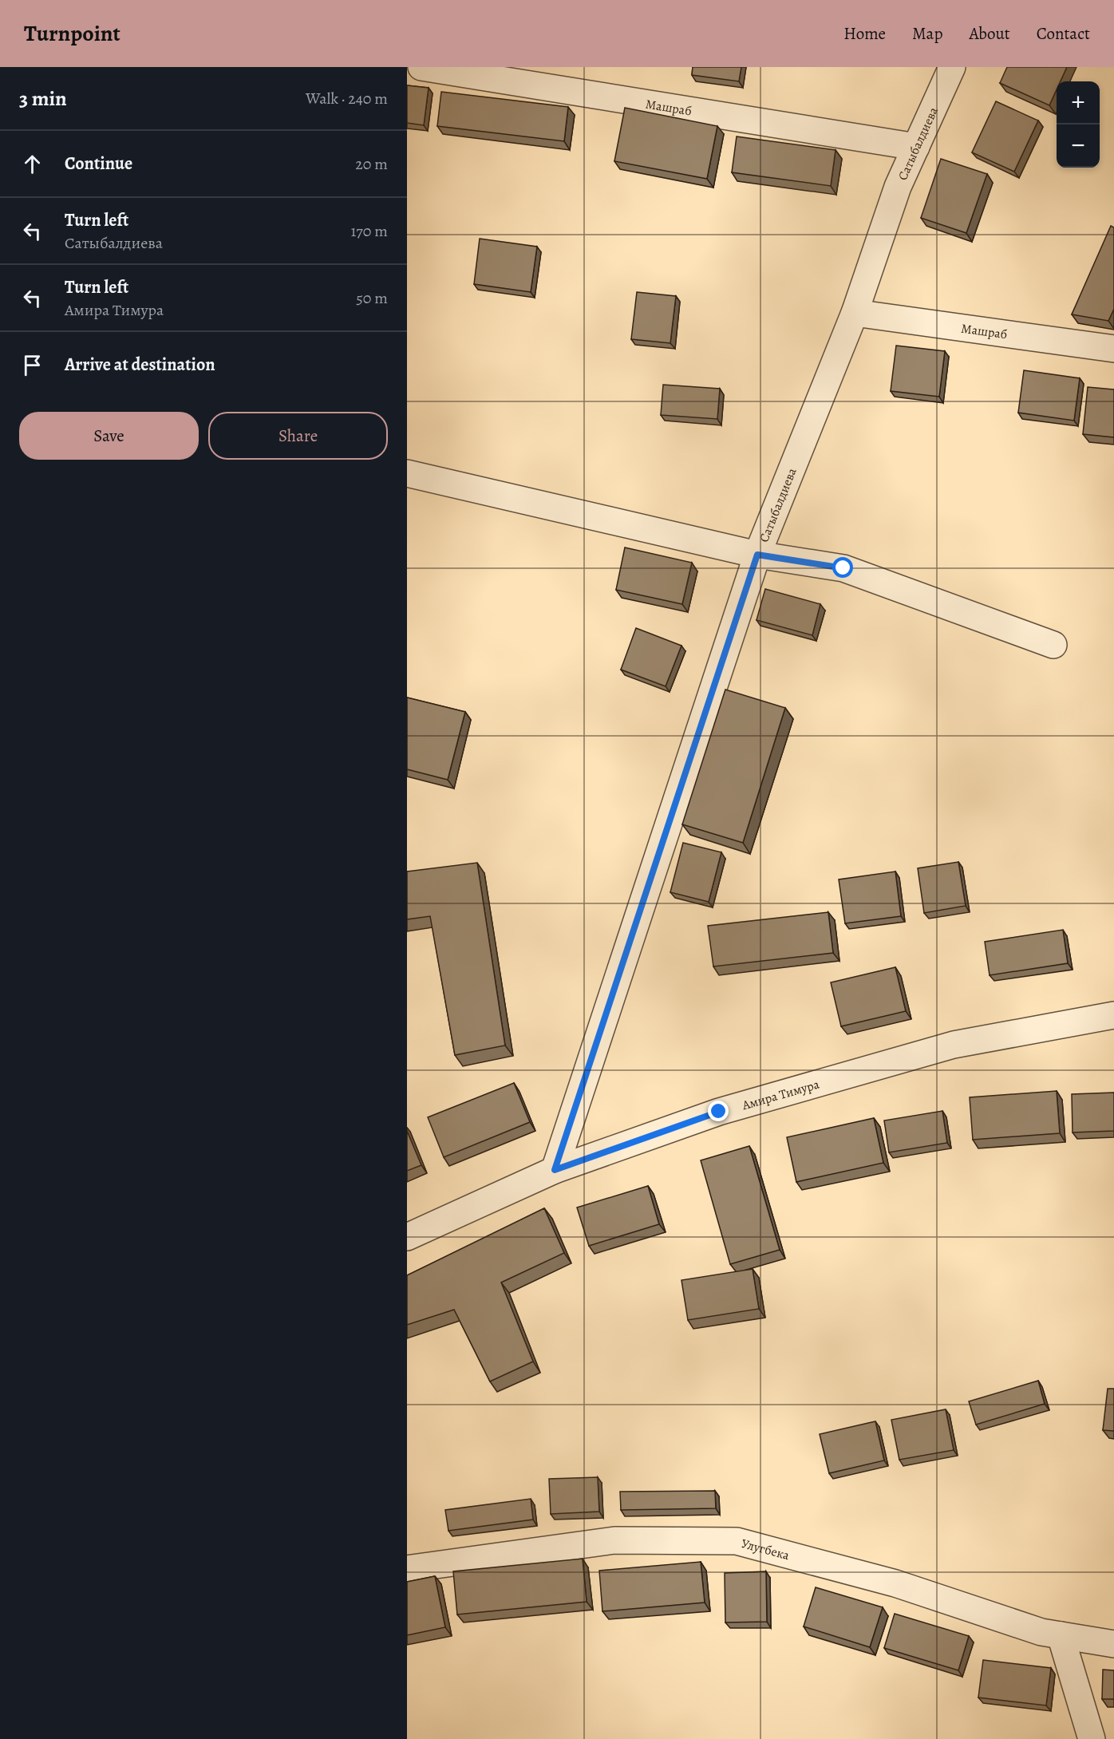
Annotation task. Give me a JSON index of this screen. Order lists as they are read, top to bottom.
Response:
{
  "streets": {
    "street": [
      "Машраб",
      "Сатыбалдиева",
      "Амира Тимура",
      "Улугбека"
    ]
  },
  "crossings": [
    ["Машраб", "Сатыбалдиева"],
    ["Сатыбалдиева", "Амира Тимура"]
  ],
  "page": {
    "header": "Turnpoint",
    "nav": [
      "Home",
      "Map",
      "About",
      "Contact"
    ],
    "heading": ["3 min", "Walk · 240 m"],
    "map_buttons": ["+", "−"],
    "list": [
      ["Continue", "20 m"],
      ["Turn left", "Сатыбалдиева", "170 m"],
      ["Turn left", "Амира Тимура", "50 m"],
      "Arrive at destination"
    ],
    "buttons": ["Save", "Share"]
  }
}
